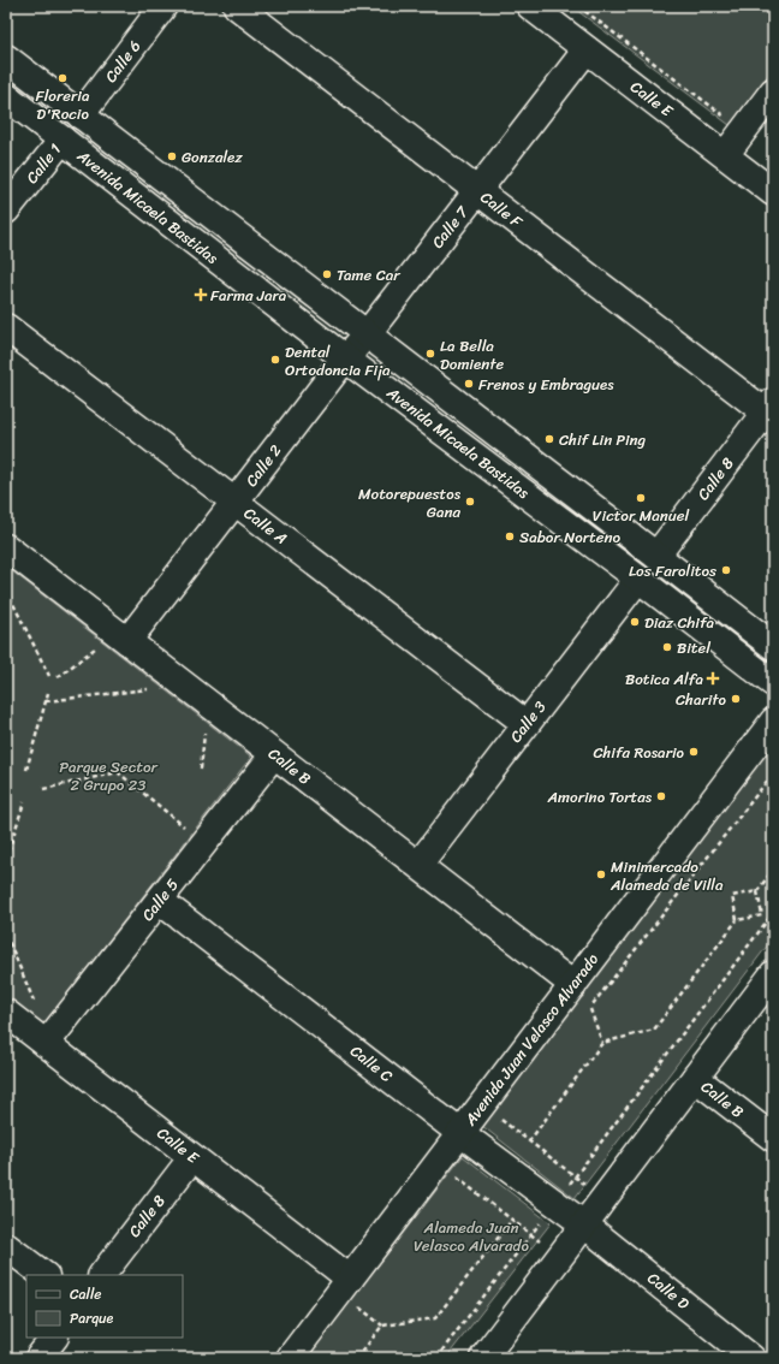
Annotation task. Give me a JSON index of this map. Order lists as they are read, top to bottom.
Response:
{
  "streets": {
    "street": [
      "Calle 6",
      "Calle E",
      "Calle 1",
      "Avenida Micaela Bastidas",
      "Calle F",
      "Calle 7",
      "Calle 2",
      "Calle 8",
      "Calle A",
      "Calle 3",
      "Calle B",
      "Calle 5",
      "Avenida Juan Velasco Alvarado",
      "Calle C",
      "Calle D"
    ]
  },
  "crossings": [
    ["Calle 6", "Avenida Micaela Bastidas"],
    ["Calle E", "Calle 7"],
    ["Calle E", "Calle 8"],
    ["Calle E", "Calle 5"],
    ["Calle E", "Avenida Juan Velasco Alvarado"],
    ["Calle 1", "Avenida Micaela Bastidas"],
    ["Avenida Micaela Bastidas", "Calle 7"],
    ["Avenida Micaela Bastidas", "Calle 2"],
    ["Avenida Micaela Bastidas", "Calle 8"],
    ["Avenida Micaela Bastidas", "Calle 3"],
    ["Calle F", "Calle 7"],
    ["Calle F", "Calle 8"],
    ["Calle 7", "Calle 2"],
    ["Calle 2", "Calle A"],
    ["Calle 2", "Calle B"],
    ["Calle A", "Calle 3"],
    ["Calle 3", "Calle B"],
    ["Calle B", "Calle 5"],
    ["Calle B", "Avenida Juan Velasco Alvarado"],
    ["Calle 5", "Calle C"],
    ["Avenida Juan Velasco Alvarado", "Calle C"],
    ["Calle C", "Calle D"]
  ],
  "parks": ["Parque Sector 2 Grupo 23", "Alameda Juan Velasco Alvarado"],
  "places": {
    "other": [
      "Floreria D'Rocio",
      "Gonzalez",
      "Tame Car",
      "La Bella Domiente",
      "Dental Ortodoncia Fija",
      "Frenos y Embragues",
      "Chif Lin Ping",
      "Victor Manuel",
      "Motorepuestos Gana",
      "Sabor Norteno",
      "Los Farolitos",
      "Diaz Chifa",
      "Bitel",
      "Charito",
      "Chifa Rosario",
      "Amorino Tortas",
      "Minimercado Alameda de Villa"
    ],
    "health": ["Farma Jara", "Botica Alfa"]
  },
  "legend": ["Calle", "Parque"]
}
